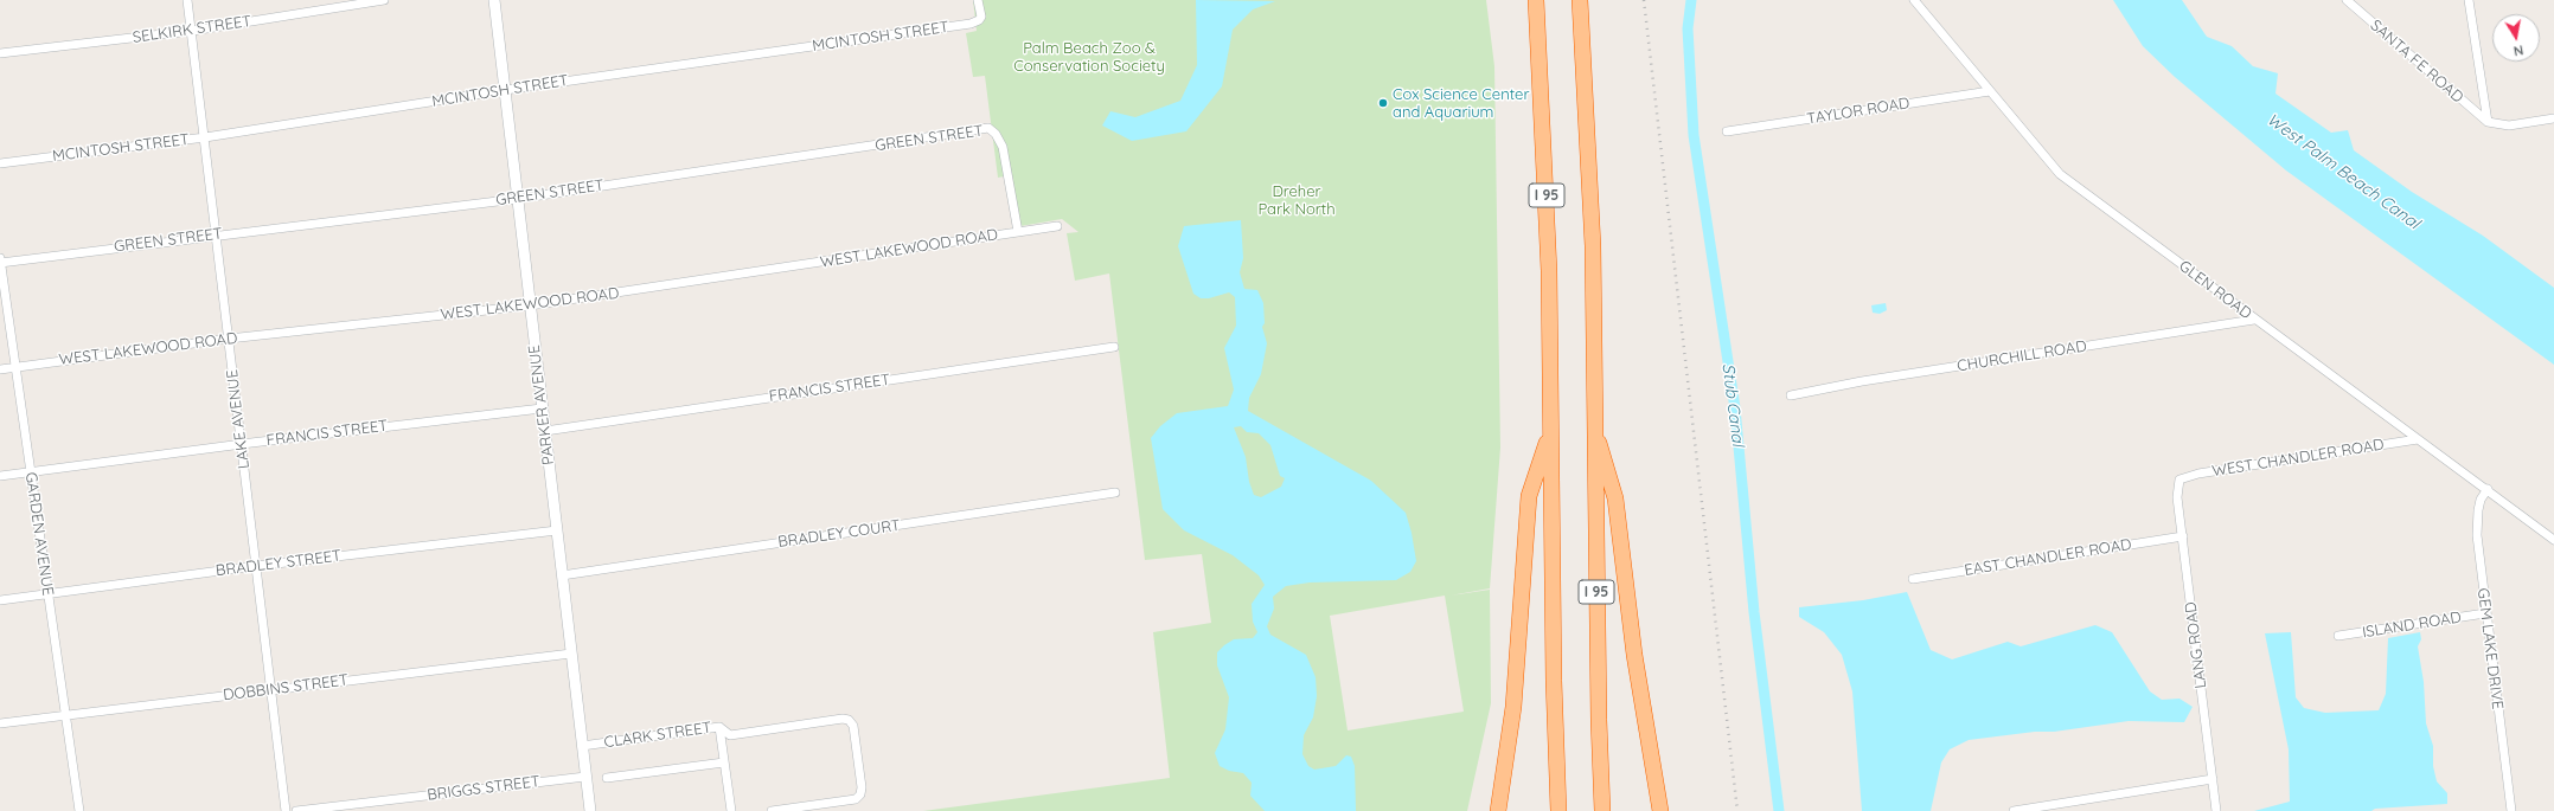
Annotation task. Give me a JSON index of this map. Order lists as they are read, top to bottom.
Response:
{
  "streets": {
    "highway": ["I 95"],
    "street": [
      "SELKIRK STREET",
      "MCINTOSH STREET",
      "SANTA FE ROAD",
      "TAYLOR ROAD",
      "GREEN STREET",
      "WEST LAKEWOOD ROAD",
      "GLEN ROAD",
      "CHURCHILL ROAD",
      "FRANCIS STREET",
      "PARKER AVENUE",
      "LAKE AVENUE",
      "WEST CHANDLER ROAD",
      "GARDEN AVENUE",
      "BRADLEY COURT",
      "EAST CHANDLER ROAD",
      "BRADLEY STREET",
      "ISLAND ROAD",
      "LANG ROAD",
      "GEM LAKE DRIVE",
      "DOBBINS STREET",
      "CLARK STREET",
      "BRIGGS STREET"
    ]
  },
  "crossings": [
    ["SELKIRK STREET", "LAKE AVENUE"],
    ["MCINTOSH STREET", "PARKER AVENUE"],
    ["MCINTOSH STREET", "LAKE AVENUE"],
    ["TAYLOR ROAD", "GLEN ROAD"],
    ["GREEN STREET", "WEST LAKEWOOD ROAD"],
    ["GREEN STREET", "PARKER AVENUE"],
    ["GREEN STREET", "LAKE AVENUE"],
    ["GREEN STREET", "GARDEN AVENUE"],
    ["WEST LAKEWOOD ROAD", "PARKER AVENUE"],
    ["WEST LAKEWOOD ROAD", "LAKE AVENUE"],
    ["WEST LAKEWOOD ROAD", "GARDEN AVENUE"],
    ["GLEN ROAD", "CHURCHILL ROAD"],
    ["GLEN ROAD", "WEST CHANDLER ROAD"],
    ["GLEN ROAD", "GEM LAKE DRIVE"],
    ["FRANCIS STREET", "PARKER AVENUE"],
    ["FRANCIS STREET", "LAKE AVENUE"],
    ["FRANCIS STREET", "GARDEN AVENUE"],
    ["PARKER AVENUE", "BRADLEY COURT"],
    ["PARKER AVENUE", "BRADLEY STREET"],
    ["PARKER AVENUE", "DOBBINS STREET"],
    ["PARKER AVENUE", "CLARK STREET"],
    ["PARKER AVENUE", "BRIGGS STREET"],
    ["LAKE AVENUE", "BRADLEY STREET"],
    ["LAKE AVENUE", "DOBBINS STREET"],
    ["WEST CHANDLER ROAD", "LANG ROAD"],
    ["GARDEN AVENUE", "BRADLEY STREET"],
    ["GARDEN AVENUE", "DOBBINS STREET"],
    ["EAST CHANDLER ROAD", "LANG ROAD"],
    ["ISLAND ROAD", "GEM LAKE DRIVE"]
  ],
  "water": ["West Palm Beach Canal", "Stub Canal"],
  "parks": ["Palm Beach Zoo & Conservation Society", "Dreher Park North"],
  "places": ["Cox Science Center and Aquarium"],
  "north": "bottom"
}
